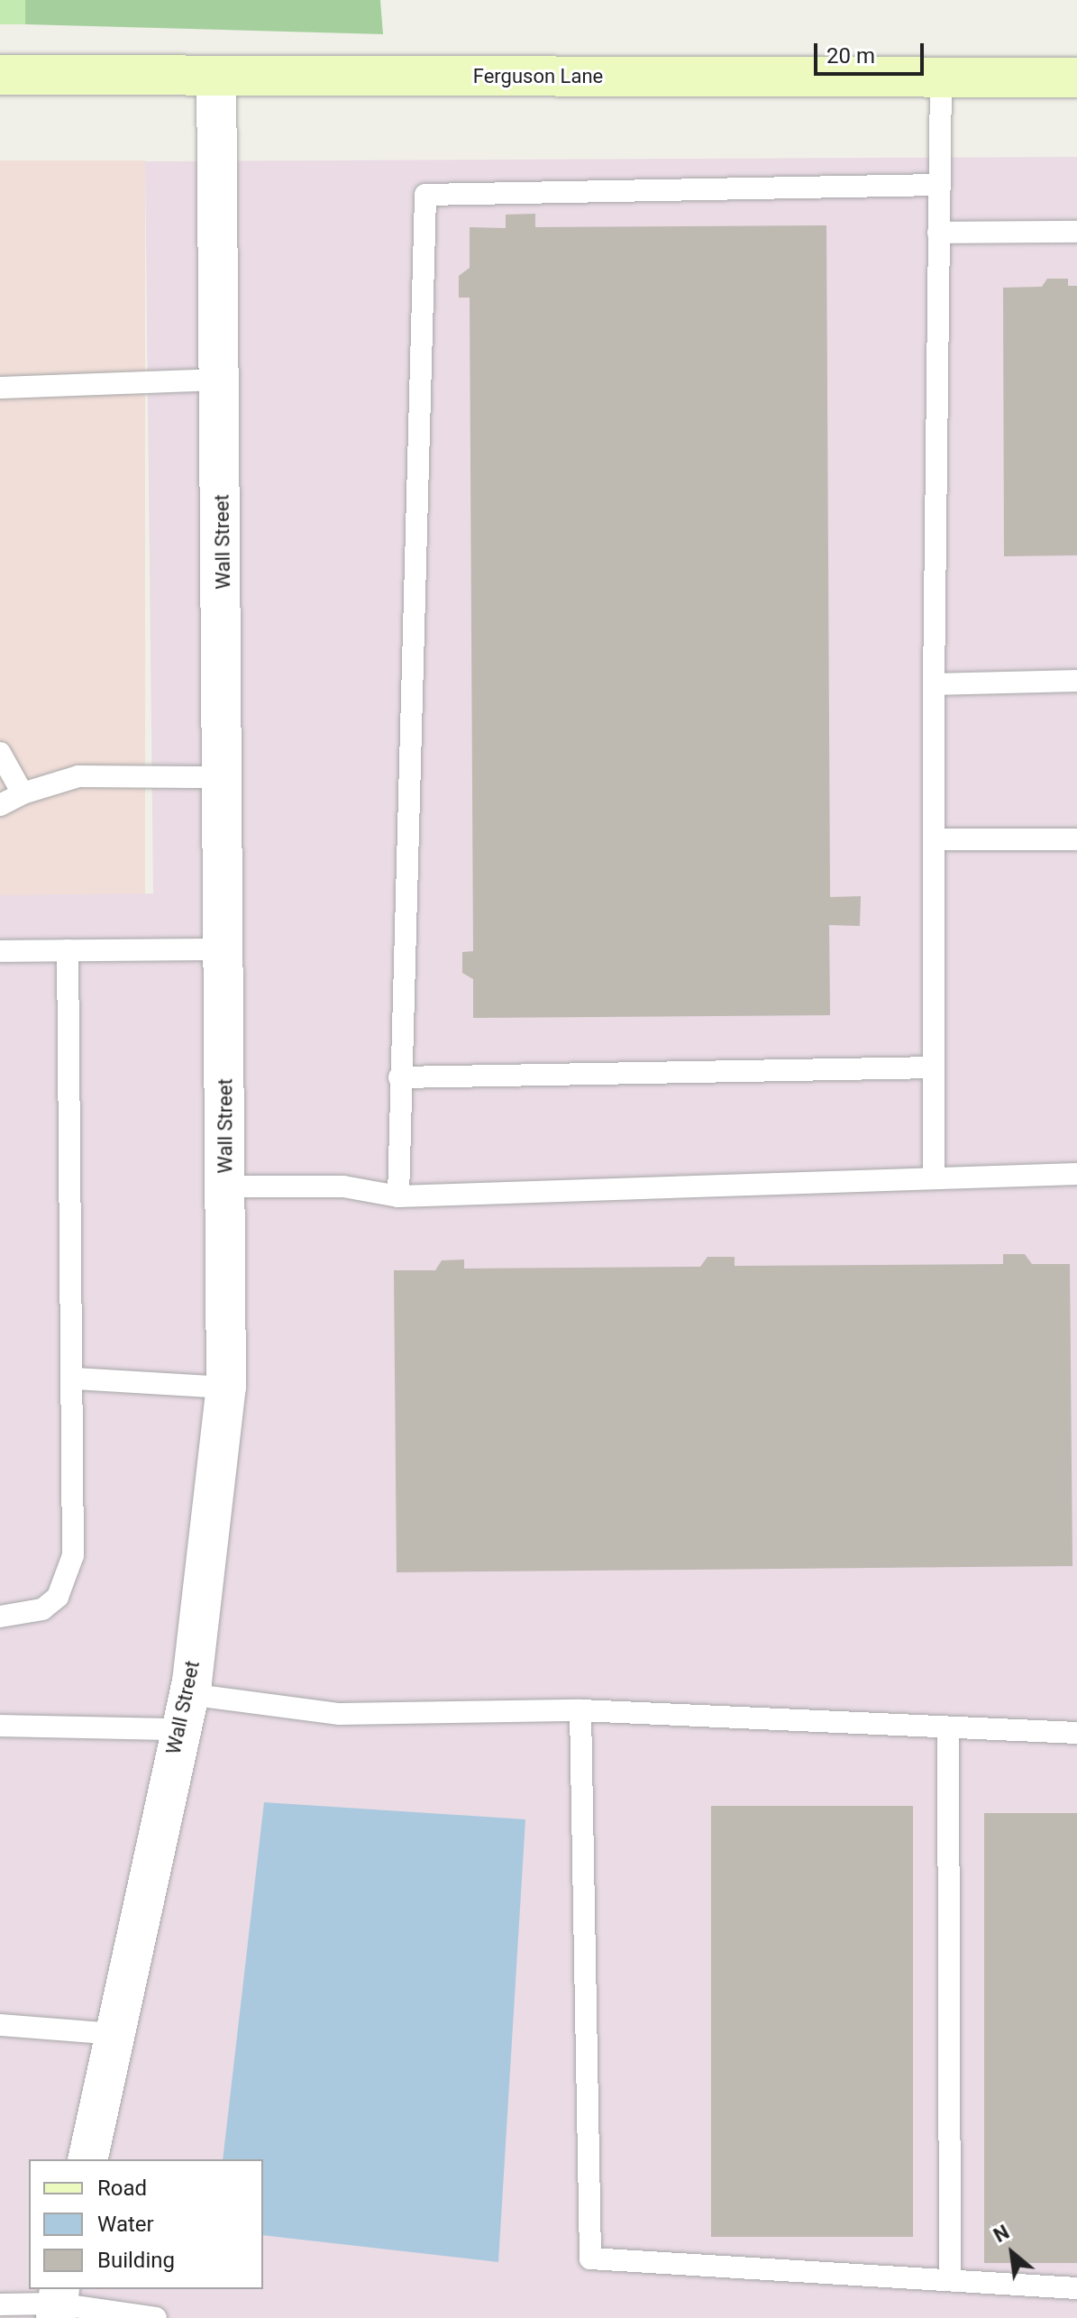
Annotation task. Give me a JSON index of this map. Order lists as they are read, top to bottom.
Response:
{
  "streets": {
    "street": ["Ferguson Lane", "Wall Street"]
  },
  "crossings": [
    ["Ferguson Lane", "Wall Street"]
  ],
  "legend": ["Road", "Water", "Building"],
  "scale_bar": "20 m",
  "north": "top left"
}
